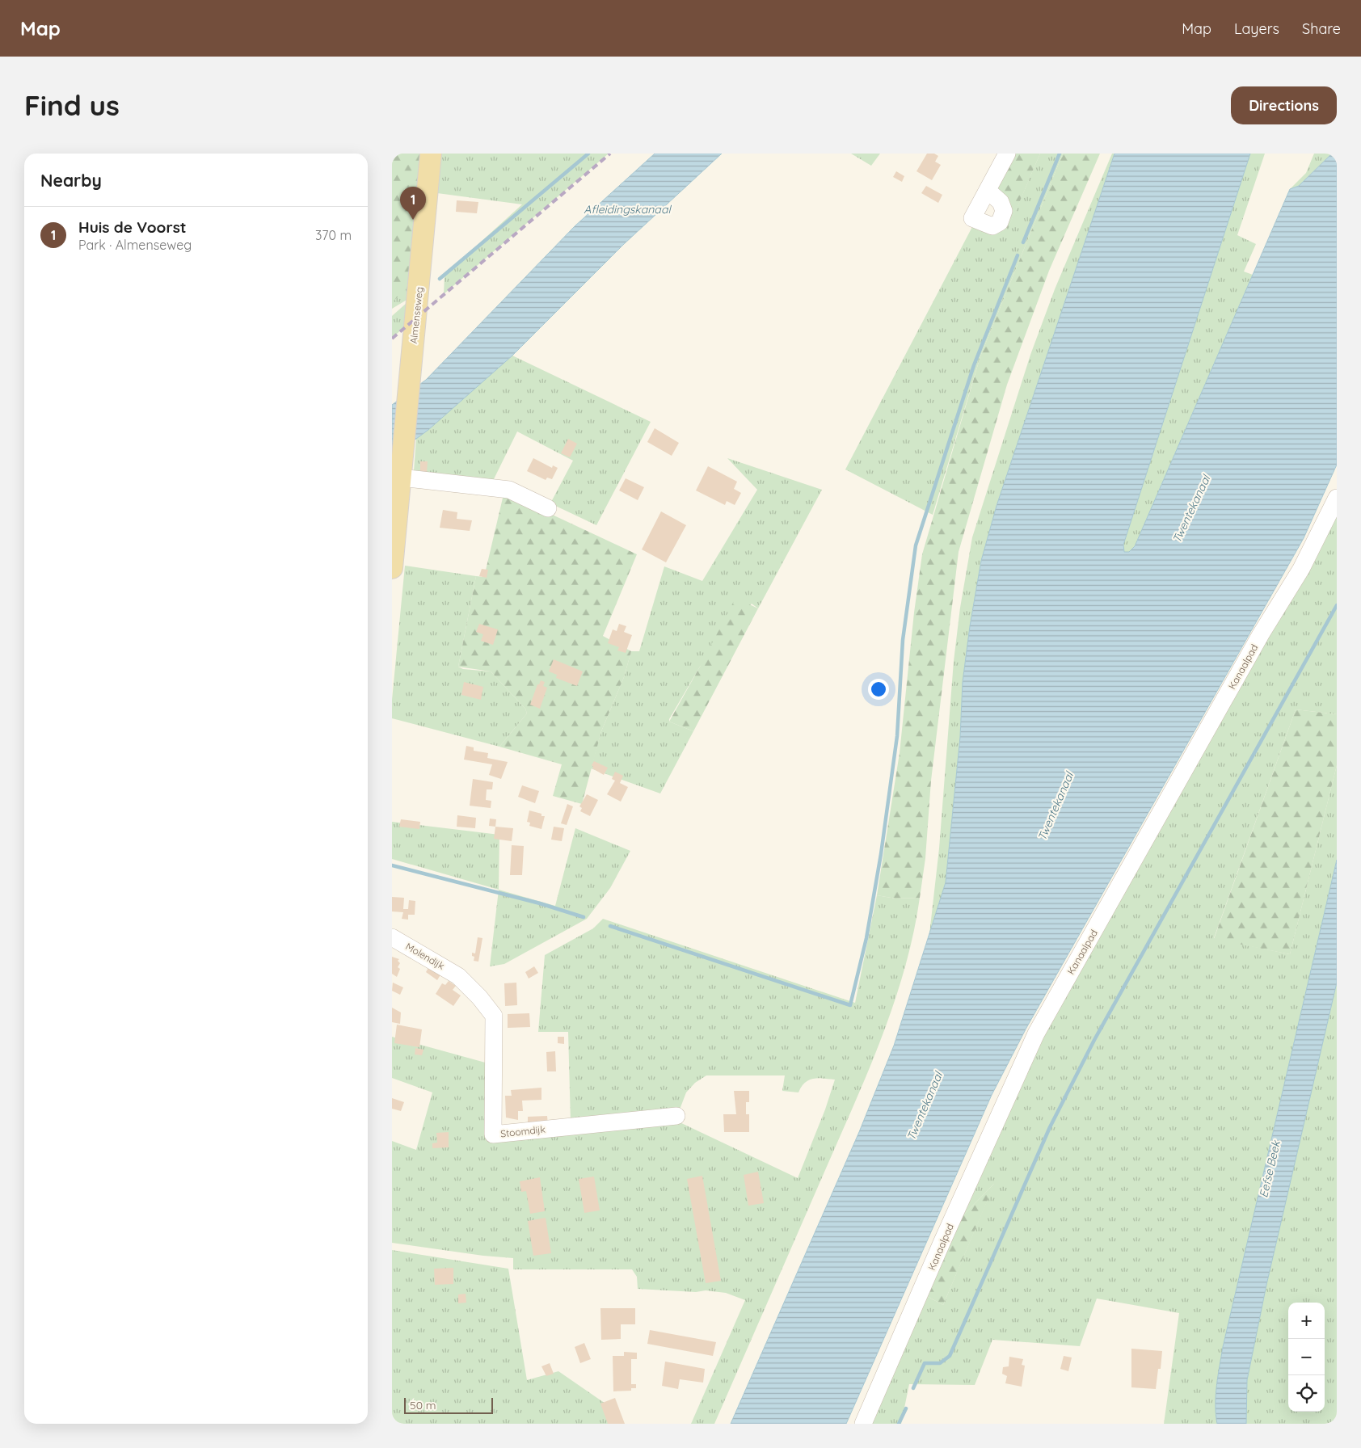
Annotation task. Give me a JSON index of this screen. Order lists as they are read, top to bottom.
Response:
{
  "streets": {
    "main road": ["Almenseweg"],
    "street": ["Kanaalpad", "Molendijk", "Stoomdijk"]
  },
  "crossings": [
    ["Molendijk", "Stoomdijk"]
  ],
  "water": ["Afleidingskanaal", "Twentekanaal", "Eefse Beek"],
  "scale_bar": "50 m",
  "page": {
    "header": "Map",
    "nav": ["Map", "Layers", "Share"],
    "buttons": "Directions",
    "title": "Find us",
    "heading": "Nearby",
    "pins": "1",
    "list": [
      {
        "mark": "1",
        "name": "Huis de Voorst",
        "note": "Park · Almenseweg",
        "value": "370 m"
      }
    ],
    "map_buttons": ["+", "−"],
    "scale": "50 m"
  }
}
